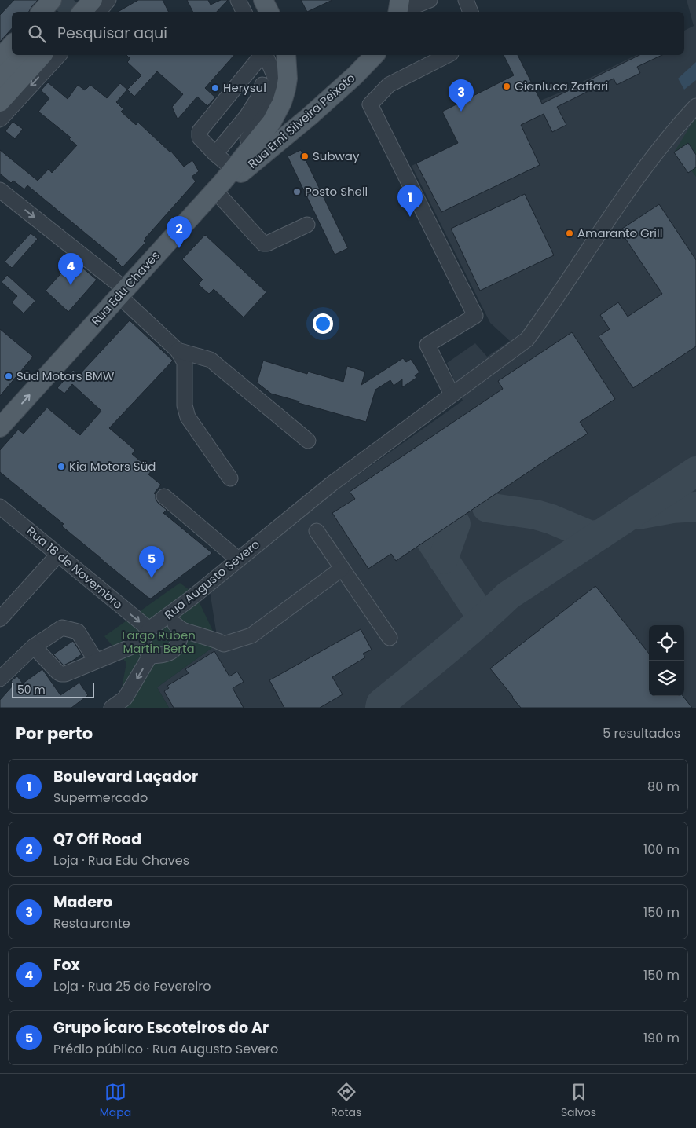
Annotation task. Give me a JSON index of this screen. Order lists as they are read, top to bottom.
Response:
{
  "streets": {
    "main road": ["Rua Erni Silveira Peixoto", "Rua Edu Chaves"],
    "street": ["Rua 18 de Novembro", "Rua Augusto Severo"]
  },
  "crossings": [
    ["Rua Erni Silveira Peixoto", "Rua Edu Chaves"],
    ["Rua 18 de Novembro", "Rua Augusto Severo"]
  ],
  "one_way": ["Rua Edu Chaves"],
  "parks": ["Largo Ruben Martin Berta"],
  "places": [
    "Gianluca Zaffari",
    "Herysul",
    "Subway",
    "Posto Shell",
    "Amaranto Grill",
    "Süd Motors BMW",
    "Kia Motors Süd"
  ],
  "scale_bar": "50 m",
  "page": {
    "search": "Pesquisar aqui",
    "pins": [
      "3",
      "1",
      "2",
      "4",
      "5"
    ],
    "scale": "50 m",
    "heading": ["Por perto", "5 resultados"],
    "list": [
      {
        "mark": "1",
        "name": "Boulevard Laçador",
        "note": "Supermercado",
        "value": "80 m"
      },
      {
        "mark": "2",
        "name": "Q7 Off Road",
        "note": "Loja · Rua Edu Chaves",
        "value": "100 m"
      },
      {
        "mark": "3",
        "name": "Madero",
        "note": "Restaurante",
        "value": "150 m"
      },
      {
        "mark": "4",
        "name": "Fox",
        "note": "Loja · Rua 25 de Fevereiro",
        "value": "150 m"
      },
      {
        "mark": "5",
        "name": "Grupo Ícaro Escoteiros do Ar",
        "note": "Prédio público · Rua Augusto Severo",
        "value": "190 m"
      }
    ],
    "nav": ["Mapa", "Rotas", "Salvos"]
  }
}
